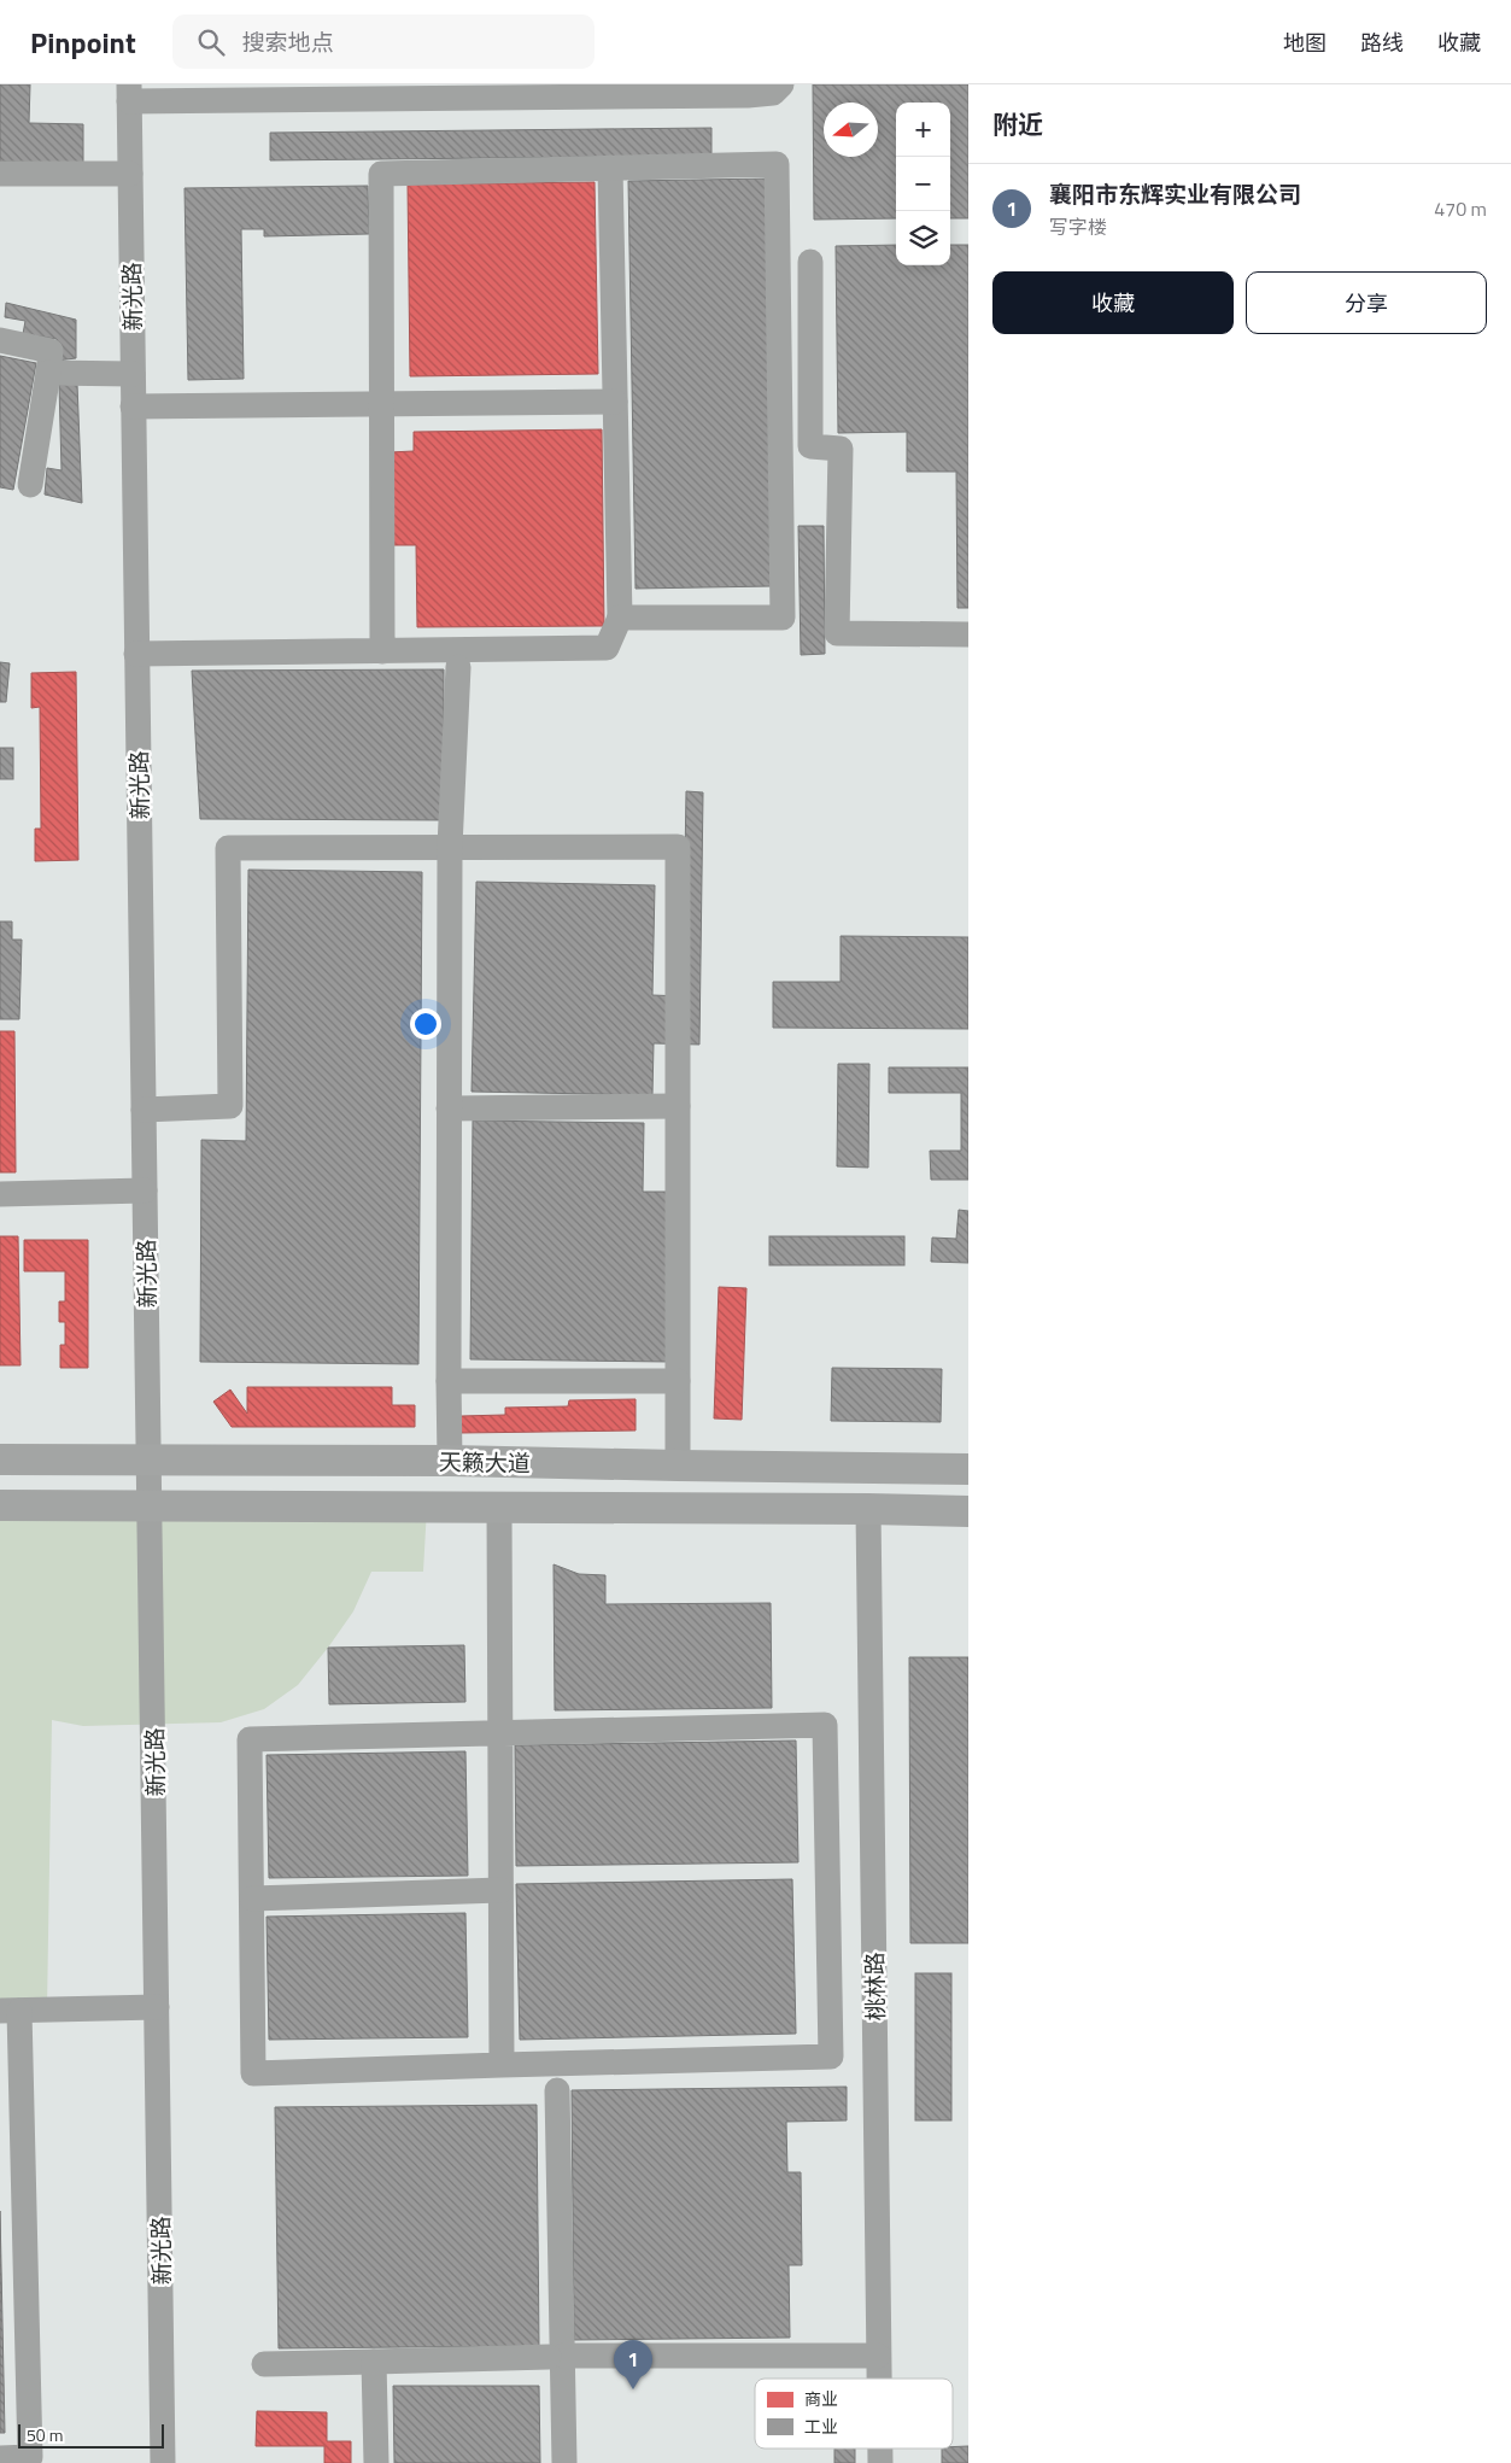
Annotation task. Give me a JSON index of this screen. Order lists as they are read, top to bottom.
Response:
{
  "streets": {
    "main road": ["天籁大道"],
    "street": ["新光路", "桃林路"]
  },
  "crossings": [
    ["新光路", "天籁大道"],
    ["天籁大道", "桃林路"]
  ],
  "legend": ["商业", "工业"],
  "scale_bar": "50 m",
  "north": "left",
  "page": {
    "header": "Pinpoint",
    "search": "搜索地点",
    "nav": ["地图", "路线", "收藏"],
    "heading": "附近",
    "map_buttons": ["+", "−"],
    "list": [
      {
        "mark": "1",
        "name": "襄阳市东辉实业有限公司",
        "note": "写字楼",
        "value": "470 m"
      }
    ],
    "buttons": ["收藏", "分享"],
    "pins": "1",
    "scale": "50 m"
  }
}
